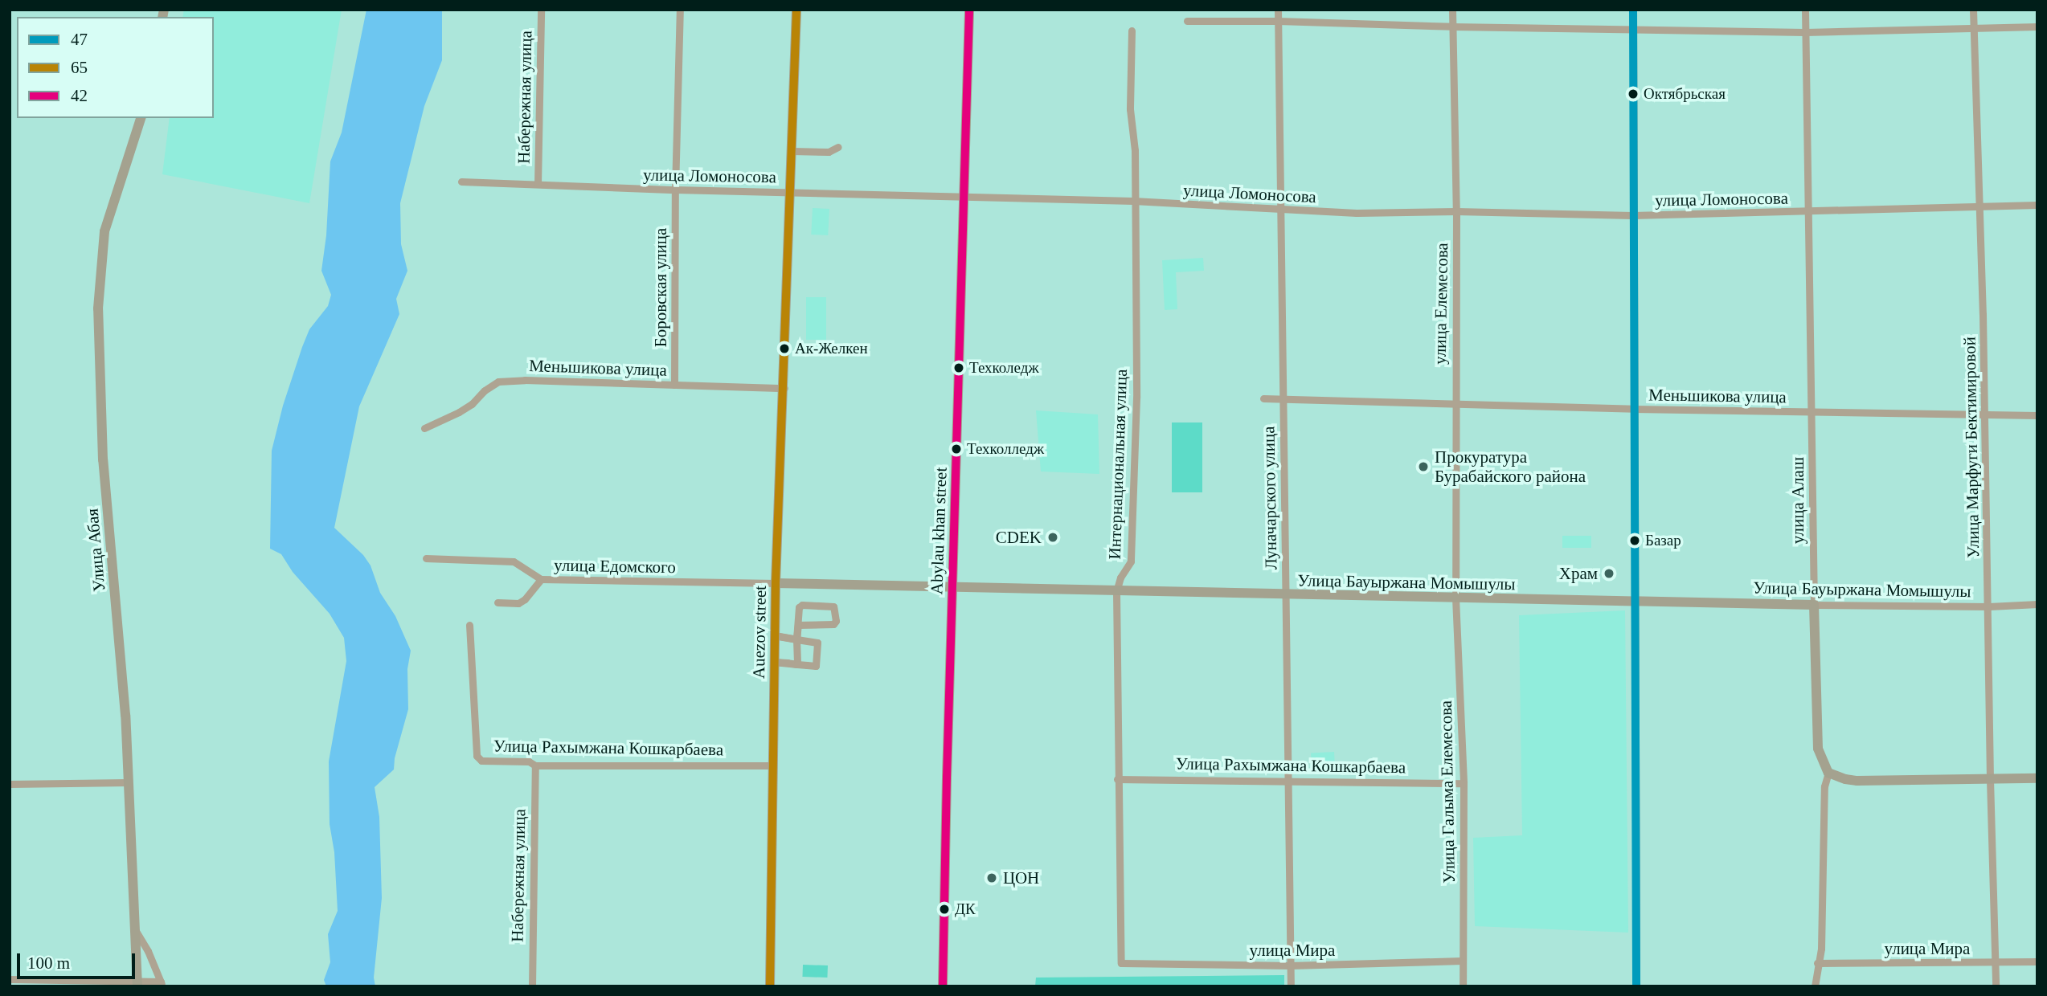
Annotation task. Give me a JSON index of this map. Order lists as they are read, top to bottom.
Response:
{
  "streets": {
    "street": [
      "Набережная улица",
      "улица Ломоносова",
      "Боровская улица",
      "улица Елемесова",
      "Меньшикова улица",
      "Улица Марфуги Бектимировой",
      "Интернациональная улица",
      "Луначарского улица",
      "улица Алаш",
      "Abylau khan street",
      "Улица Абая",
      "улица Едомского",
      "Улица Бауыржана Момышулы",
      "Auezov street",
      "Улица Рахымжана Кошкарбаева",
      "Улица Галыма Елемесова",
      "улица Мира"
    ]
  },
  "crossings": [
    ["Набережная улица", "улица Ломоносова"],
    ["Набережная улица", "Улица Рахымжана Кошкарбаева"],
    ["улица Ломоносова", "Боровская улица"],
    ["улица Ломоносова", "улица Елемесова"],
    ["улица Ломоносова", "Улица Марфуги Бектимировой"],
    ["улица Ломоносова", "Интернациональная улица"],
    ["улица Ломоносова", "Луначарского улица"],
    ["улица Ломоносова", "улица Алаш"],
    ["улица Ломоносова", "Abylau khan street"],
    ["улица Ломоносова", "Auezov street"],
    ["Боровская улица", "Меньшикова улица"],
    ["улица Елемесова", "Меньшикова улица"],
    ["улица Елемесова", "Улица Бауыржана Момышулы"],
    ["улица Елемесова", "Улица Галыма Елемесова"],
    ["Меньшикова улица", "Улица Марфуги Бектимировой"],
    ["Меньшикова улица", "Луначарского улица"],
    ["Меньшикова улица", "улица Алаш"],
    ["Меньшикова улица", "Auezov street"],
    ["Улица Марфуги Бектимировой", "Улица Бауыржана Момышулы"],
    ["Улица Марфуги Бектимировой", "улица Мира"],
    ["Интернациональная улица", "Улица Бауыржана Момышулы"],
    ["Интернациональная улица", "Улица Рахымжана Кошкарбаева"],
    ["Интернациональная улица", "улица Мира"],
    ["Луначарского улица", "Улица Бауыржана Момышулы"],
    ["Луначарского улица", "Улица Рахымжана Кошкарбаева"],
    ["Луначарского улица", "улица Мира"],
    ["улица Алаш", "Улица Бауыржана Момышулы"],
    ["Abylau khan street", "Улица Бауыржана Момышулы"],
    ["улица Едомского", "Улица Бауыржана Момышулы"],
    ["улица Едомского", "Auezov street"],
    ["Улица Бауыржана Момышулы", "Auezov street"],
    ["Улица Бауыржана Момышулы", "Улица Галыма Елемесова"],
    ["Auezov street", "Улица Рахымжана Кошкарбаева"],
    ["Улица Рахымжана Кошкарбаева", "Улица Галыма Елемесова"],
    ["Улица Галыма Елемесова", "улица Мира"]
  ],
  "places": [
    "Октябрьская",
    "Ак-Желкен",
    "Техколедж",
    "Техколледж",
    "Прокуратура Бурабайского района",
    "CDEK",
    "Базар",
    "Храм",
    "ЦОН",
    "ДК"
  ],
  "lines": ["transit line 47", "transit line 65", "transit line 42"],
  "legend": ["47", "65", "42"],
  "scale_bar": "100 m"
}
